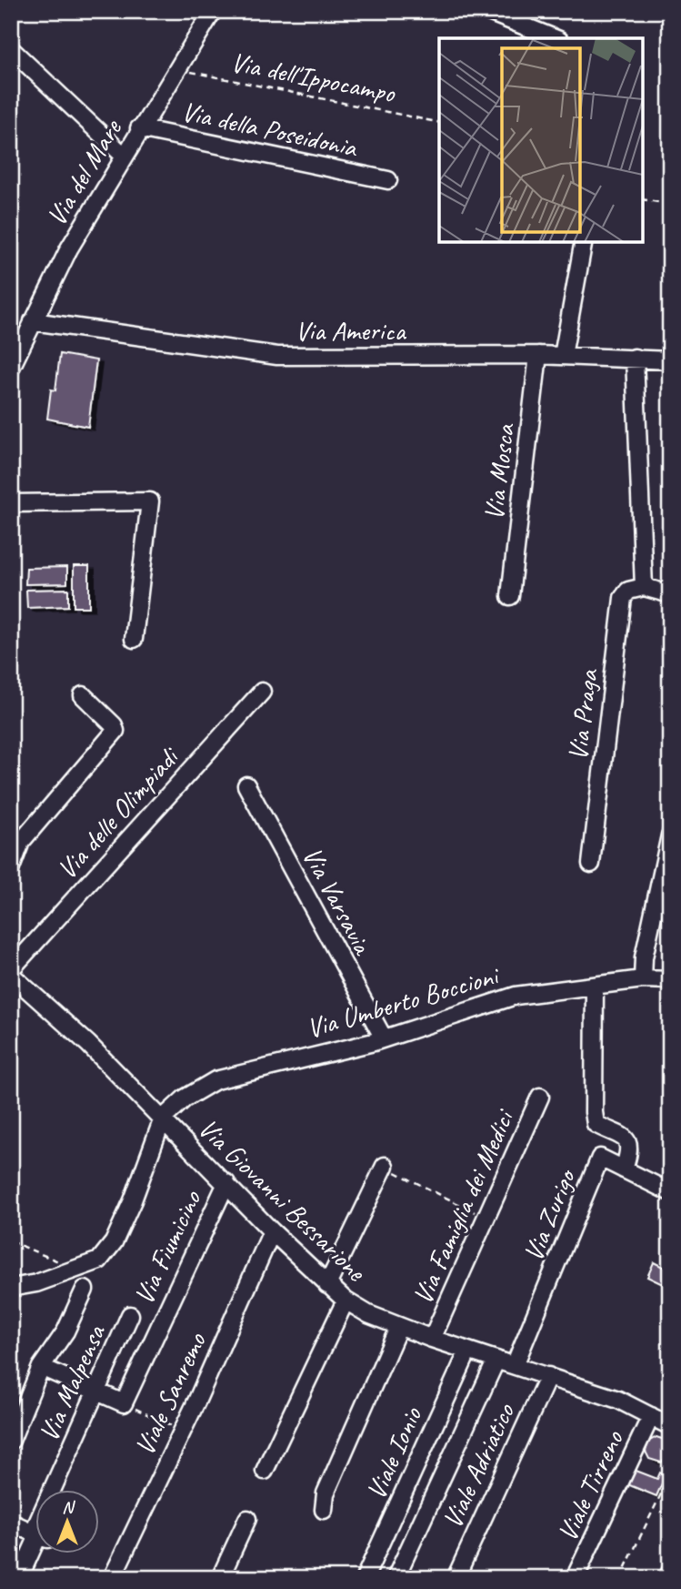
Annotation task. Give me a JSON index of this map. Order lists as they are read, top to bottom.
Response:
{
  "streets": {
    "street": [
      "Via della Poseidonia",
      "Via del Mare",
      "Via America",
      "Via Mosca",
      "Via Praga",
      "Via delle Olimpiadi",
      "Via Varsavia",
      "Via Umberto Boccioni",
      "Via Giovanni Bessarione",
      "Via Famiglia dei Medici",
      "Via Zurigo",
      "Via Fiumicino",
      "Via Malpensa",
      "Viale Sanremo",
      "Viale Ionio",
      "Viale Adriatico",
      "Viale Tirreno"
    ],
    "path": ["Via dell'Ippocampo"]
  },
  "crossings": [
    ["Via dell'Ippocampo", "Via del Mare"],
    ["Via della Poseidonia", "Via del Mare"],
    ["Via del Mare", "Via America"],
    ["Via America", "Via Mosca"],
    ["Via Varsavia", "Via Umberto Boccioni"],
    ["Via Umberto Boccioni", "Via Giovanni Bessarione"],
    ["Via Giovanni Bessarione", "Via Famiglia dei Medici"],
    ["Via Giovanni Bessarione", "Via Zurigo"],
    ["Via Giovanni Bessarione", "Via Fiumicino"],
    ["Via Giovanni Bessarione", "Viale Sanremo"],
    ["Via Giovanni Bessarione", "Viale Ionio"],
    ["Via Giovanni Bessarione", "Viale Adriatico"],
    ["Via Giovanni Bessarione", "Viale Tirreno"]
  ],
  "north": "top"
}
